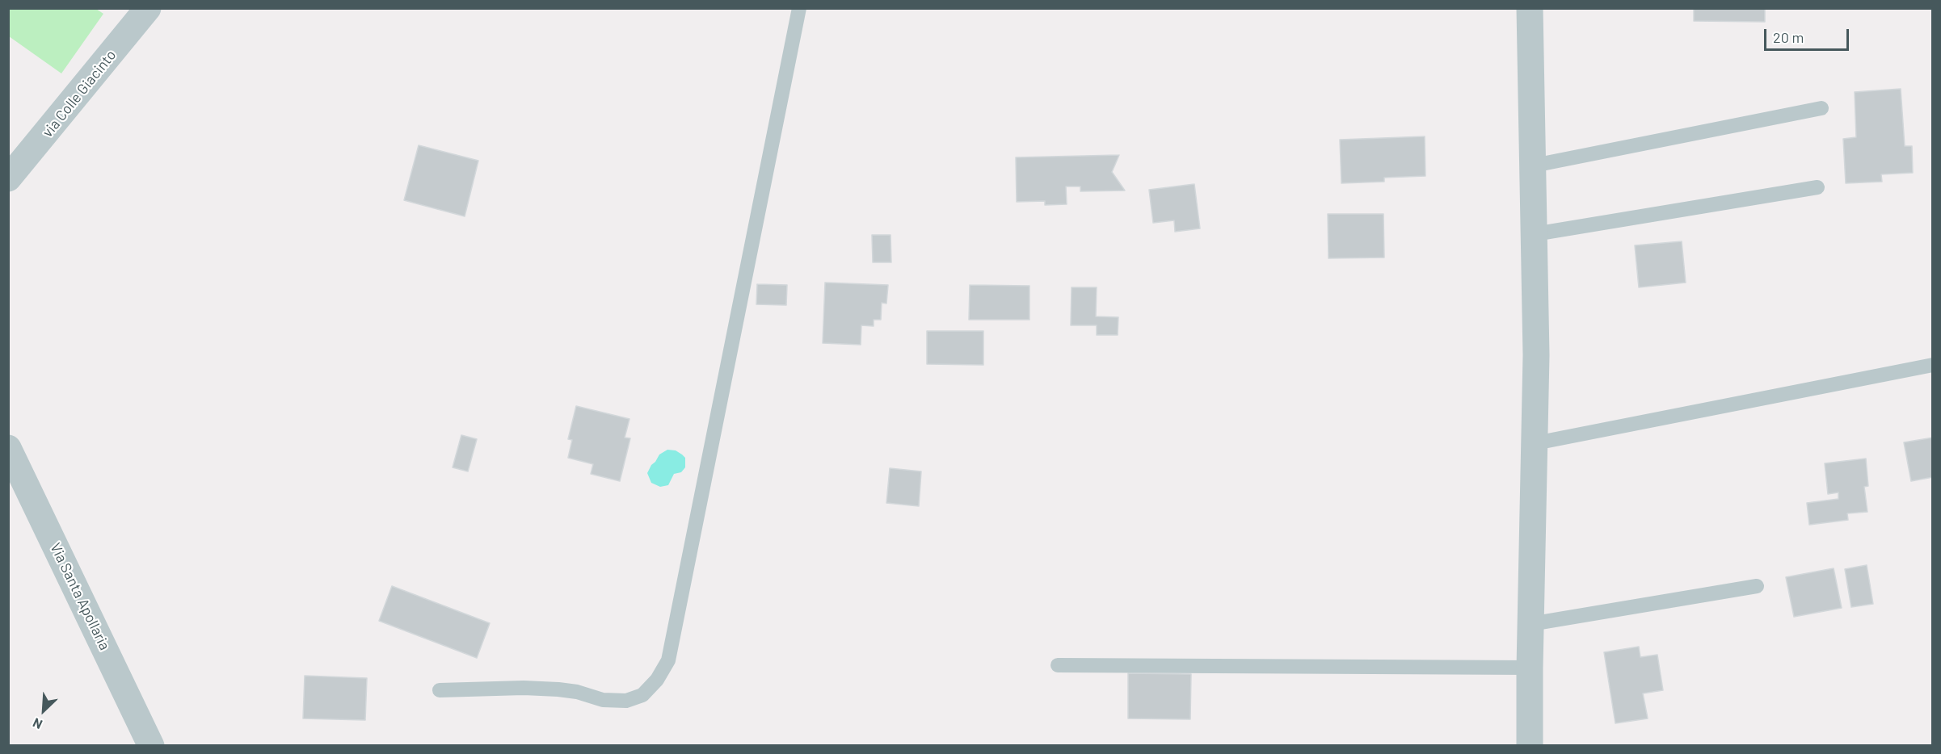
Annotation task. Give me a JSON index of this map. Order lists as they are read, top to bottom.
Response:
{
  "streets": {
    "street": ["via Colle Giacinto", "Via Santa Apollaria"]
  },
  "scale_bar": "20 m",
  "north": "bottom left"
}
